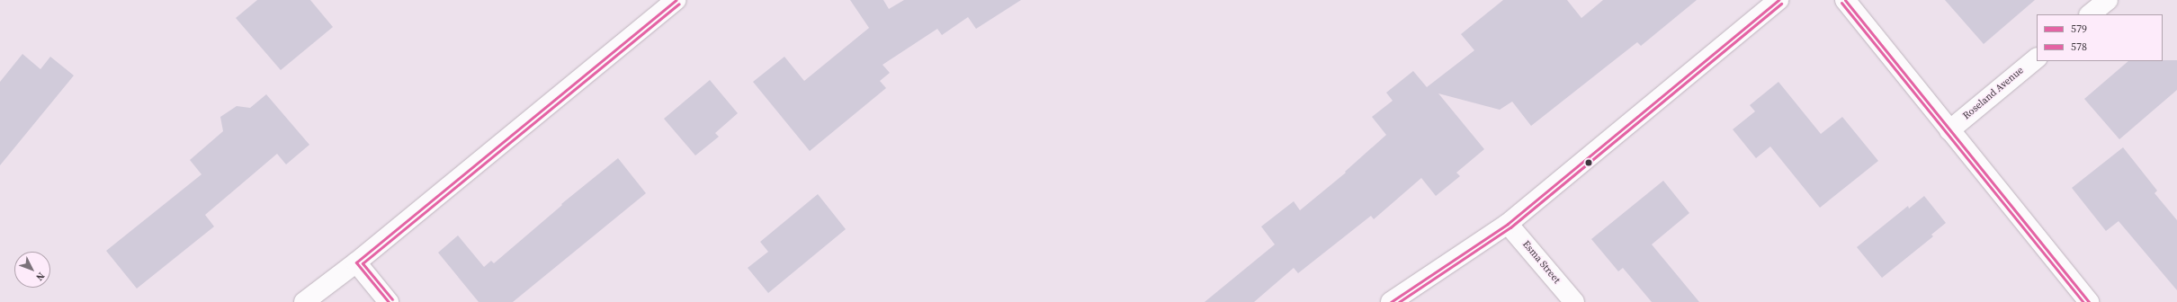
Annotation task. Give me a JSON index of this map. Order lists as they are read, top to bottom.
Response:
{
  "streets": {
    "street": ["Roseland Avenue", "Esma Street"]
  },
  "lines": ["transit line 579", "transit line 578"],
  "legend": ["579", "578"],
  "north": "bottom right"
}
